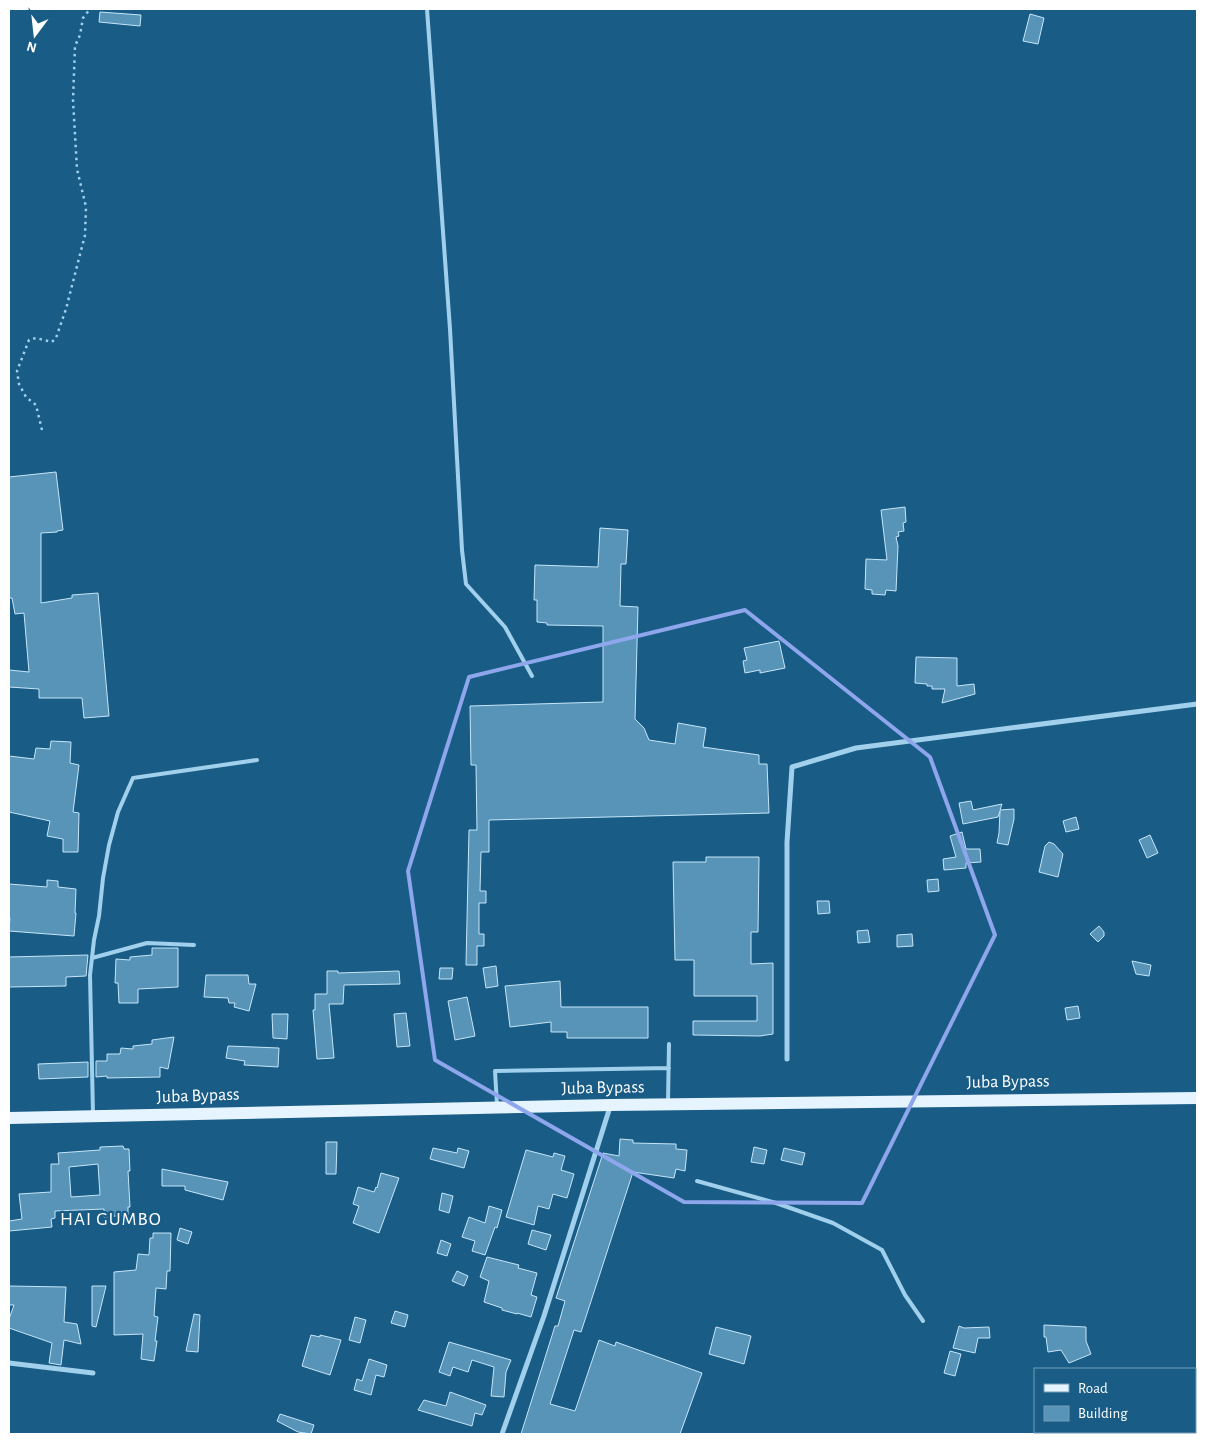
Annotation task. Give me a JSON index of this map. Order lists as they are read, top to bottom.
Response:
{
  "streets": {
    "main road": ["Juba Bypass"]
  },
  "districts": ["HAI GUMBO"],
  "legend": ["Road", "Building"],
  "north": "bottom"
}
